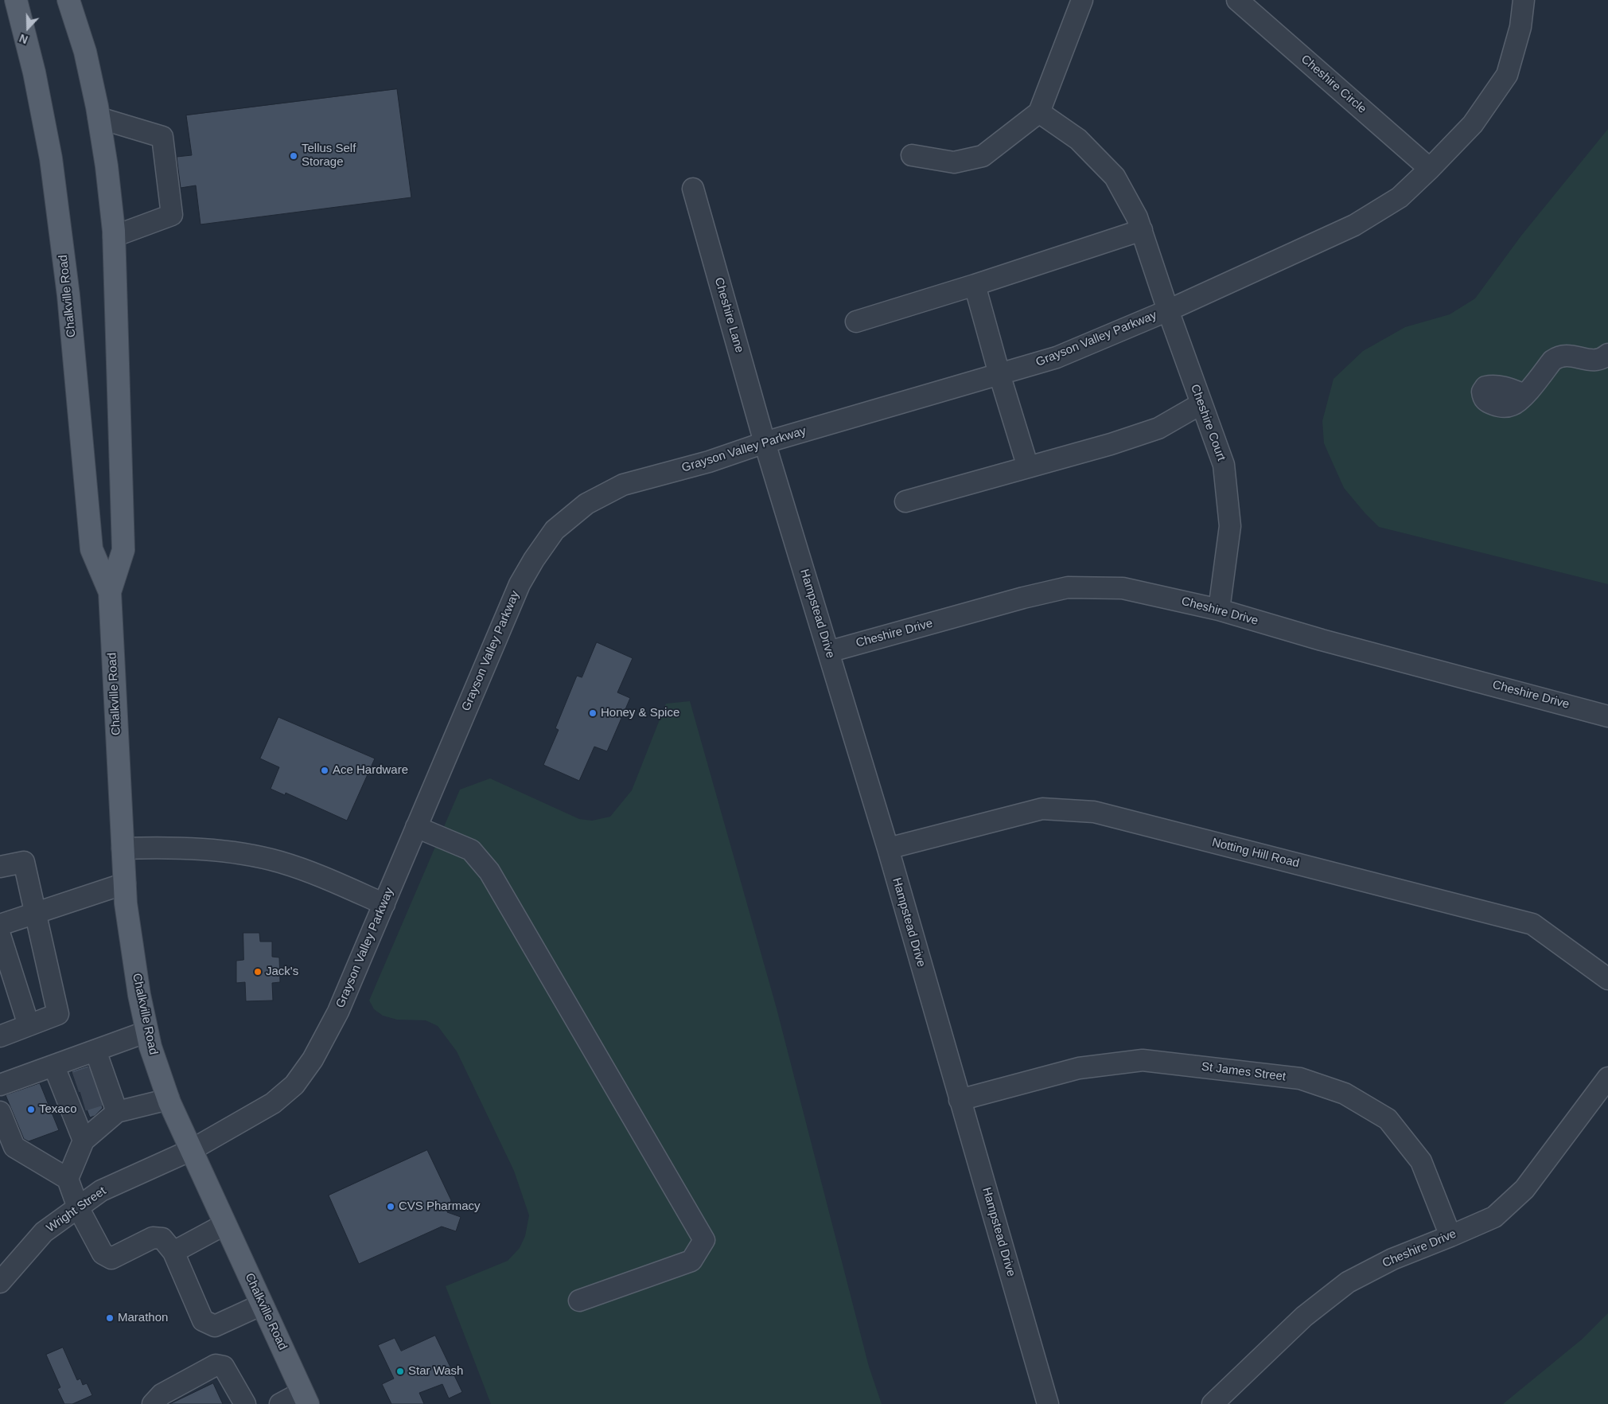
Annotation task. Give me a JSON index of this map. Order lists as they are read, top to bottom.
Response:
{
  "streets": {
    "main road": ["Chalkville Road"],
    "street": [
      "Cheshire Circle",
      "Cheshire Lane",
      "Grayson Valley Parkway",
      "Cheshire Court",
      "Cheshire Drive",
      "Hampstead Drive",
      "Notting Hill Road",
      "St James Street",
      "Wright Street"
    ]
  },
  "crossings": [
    ["Cheshire Circle", "Grayson Valley Parkway"],
    ["Chalkville Road", "Grayson Valley Parkway"],
    ["Chalkville Road", "Wright Street"],
    ["Cheshire Lane", "Grayson Valley Parkway"],
    ["Cheshire Lane", "Hampstead Drive"],
    ["Grayson Valley Parkway", "Cheshire Court"],
    ["Grayson Valley Parkway", "Hampstead Drive"],
    ["Grayson Valley Parkway", "Wright Street"],
    ["Cheshire Court", "Cheshire Drive"],
    ["Cheshire Drive", "Hampstead Drive"],
    ["Cheshire Drive", "St James Street"],
    ["Hampstead Drive", "Notting Hill Road"],
    ["Hampstead Drive", "St James Street"]
  ],
  "places": [
    "Tellus Self Storage",
    "Honey & Spice",
    "Ace Hardware",
    "Jack's",
    "Texaco",
    "CVS Pharmacy",
    "Marathon",
    "Star Wash"
  ],
  "north": "bottom"
}
